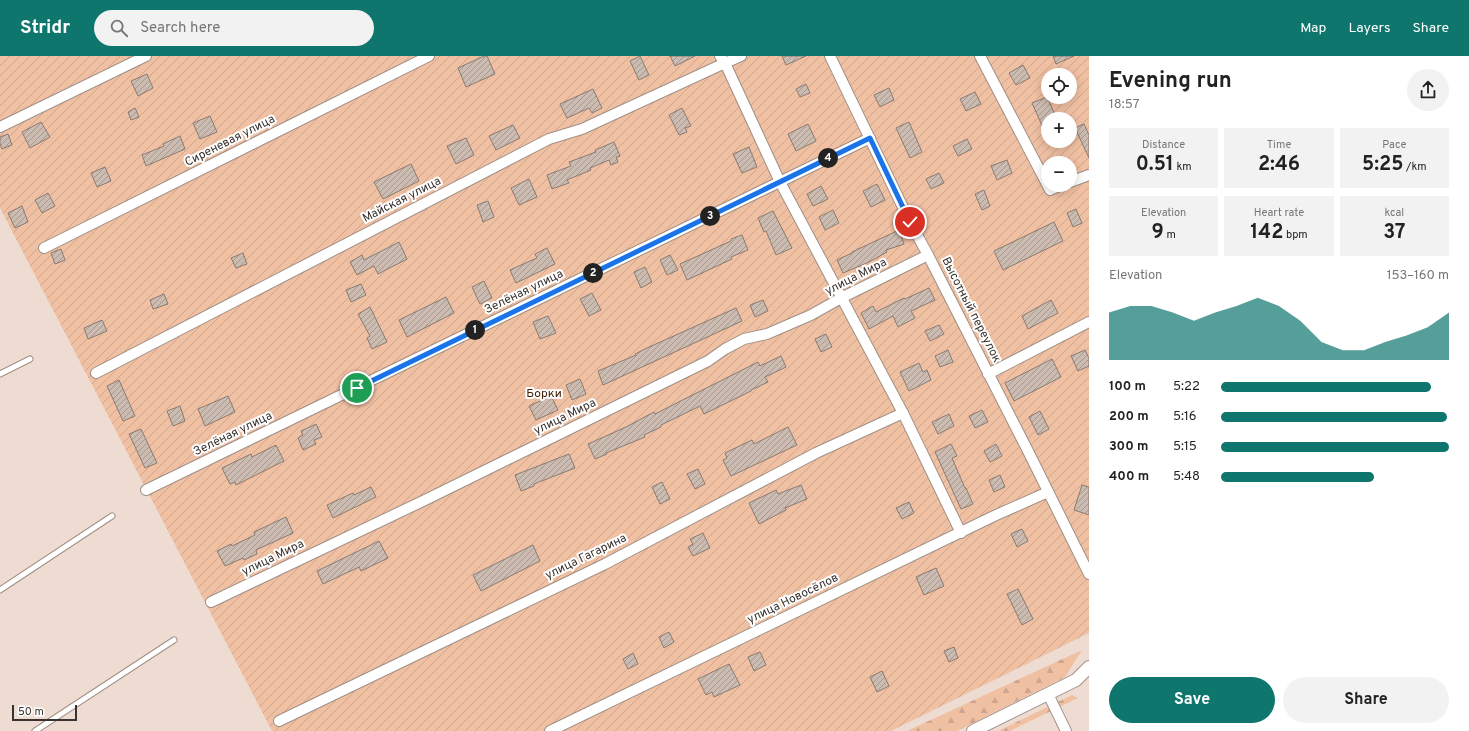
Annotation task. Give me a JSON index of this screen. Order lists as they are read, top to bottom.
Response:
{
  "streets": {
    "street": [
      "Сиреневая улица",
      "Майская улица",
      "улица Мира",
      "Зелёная улица",
      "Высотный переулок",
      "улица Гагарина",
      "улица Новосёлов"
    ]
  },
  "crossings": [
    ["улица Мира", "Высотный переулок"],
    ["Зелёная улица", "Высотный переулок"],
    ["Высотный переулок", "улица Новосёлов"]
  ],
  "parks": ["Борки"],
  "scale_bar": "50 m",
  "page": {
    "header": "Stridr",
    "search": "Search here",
    "nav": ["Map", "Layers", "Share"],
    "heading": ["Evening run", "18:57"],
    "map_buttons": ["+", "−"],
    "stats": [
      ["Distance", "0.51 km"],
      ["Time", "2:46"],
      ["Pace", "5:25 /km"],
      ["Elevation", "9 m"],
      ["Heart rate", "142 bpm"],
      ["kcal", "37"]
    ],
    "pins": [
      "4",
      "3",
      "2",
      "1"
    ],
    "chart": ["Elevation", "153–160 m"],
    "list": [
      {
        "name": "100 m",
        "note": "5:22"
      },
      {
        "name": "200 m",
        "note": "5:16"
      },
      {
        "name": "300 m",
        "note": "5:15"
      },
      {
        "name": "400 m",
        "note": "5:48"
      }
    ],
    "buttons": ["Save", "Share"],
    "scale": "50 m"
  }
}
